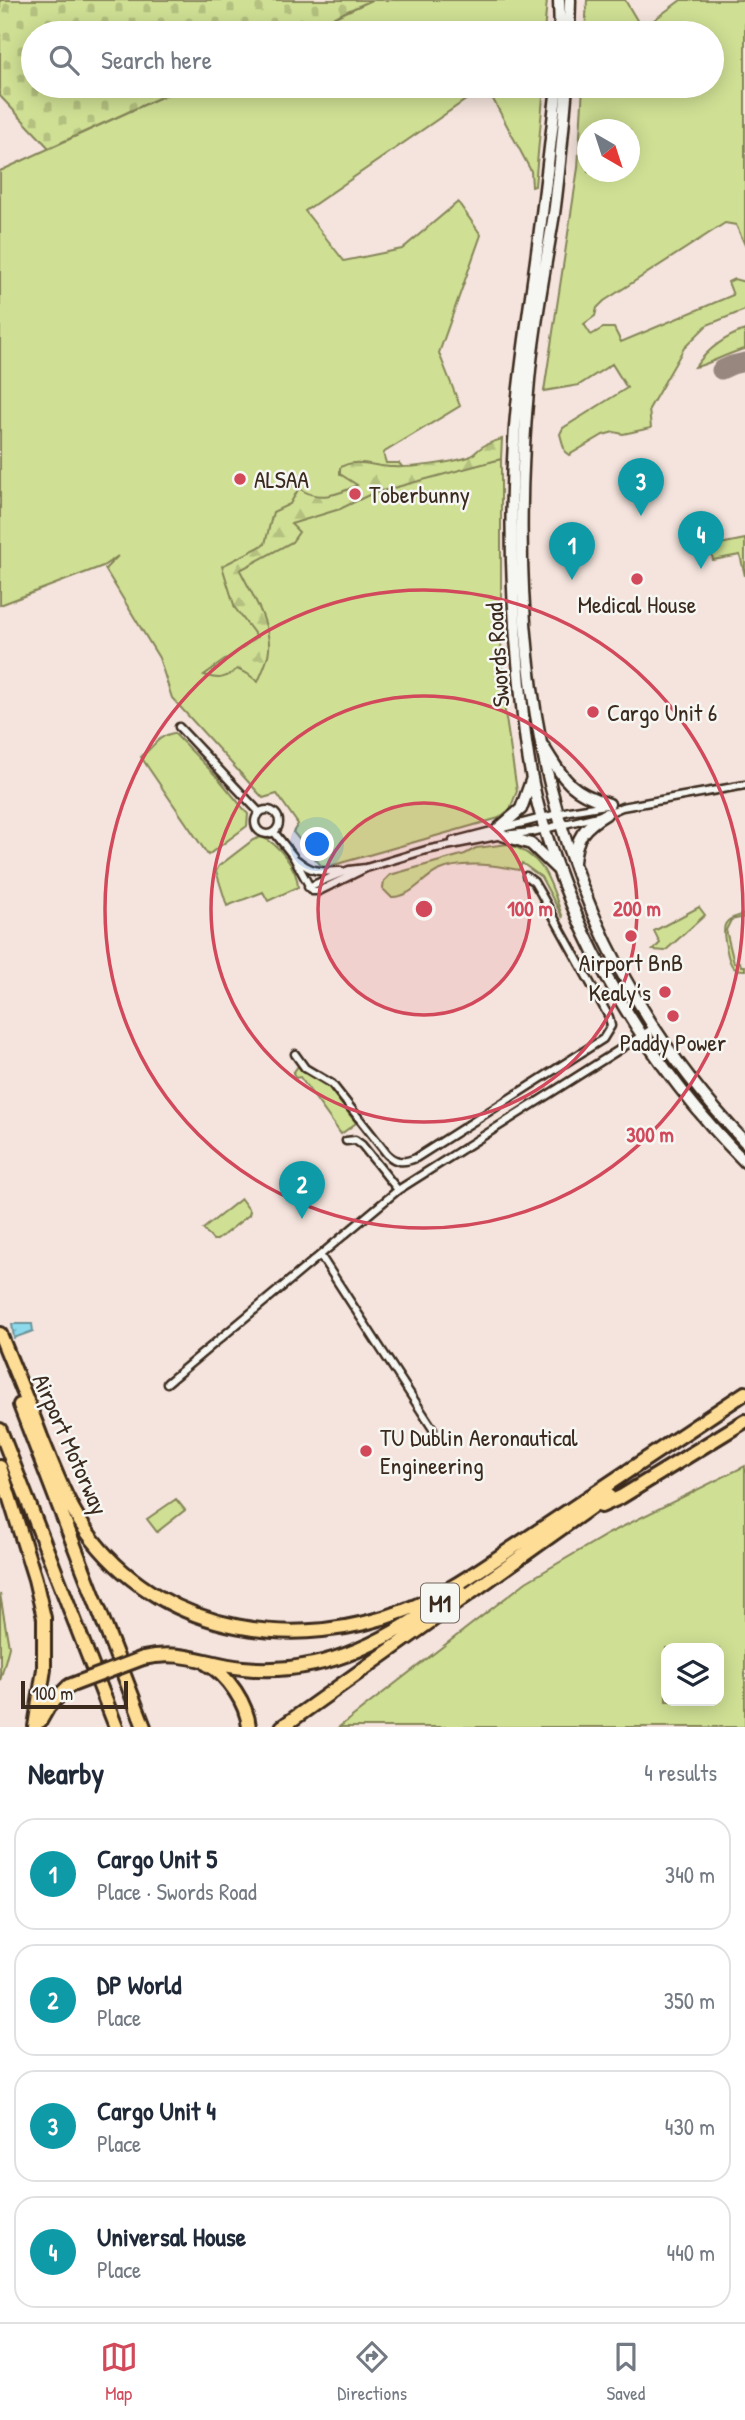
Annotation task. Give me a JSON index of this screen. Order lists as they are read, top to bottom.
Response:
{
  "streets": {
    "highway": ["Airport Motorway", "M1"],
    "main road": ["Swords Road"]
  },
  "crossings": [
    ["Airport Motorway", "M1"]
  ],
  "places": [
    "ALSAA",
    "Toberbunny",
    "Medical House",
    "Cargo Unit 6",
    "Airport BnB",
    "Kealy’s",
    "Paddy Power",
    "TU Dublin Aeronautical Engineering"
  ],
  "scale_bar": "100 m",
  "north": "bottom right",
  "page": {
    "search": "Search here",
    "pins": [
      "3",
      "4",
      "1",
      "2"
    ],
    "scale": "100 m",
    "heading": ["Nearby", "4 results"],
    "list": [
      {
        "mark": "1",
        "name": "Cargo Unit 5",
        "note": "Place · Swords Road",
        "value": "340 m"
      },
      {
        "mark": "2",
        "name": "DP World",
        "note": "Place",
        "value": "350 m"
      },
      {
        "mark": "3",
        "name": "Cargo Unit 4",
        "note": "Place",
        "value": "430 m"
      },
      {
        "mark": "4",
        "name": "Universal House",
        "note": "Place",
        "value": "440 m"
      }
    ],
    "nav": ["Map", "Directions", "Saved"]
  },
  "rings": ["100 m", "200 m", "300 m"]
}
